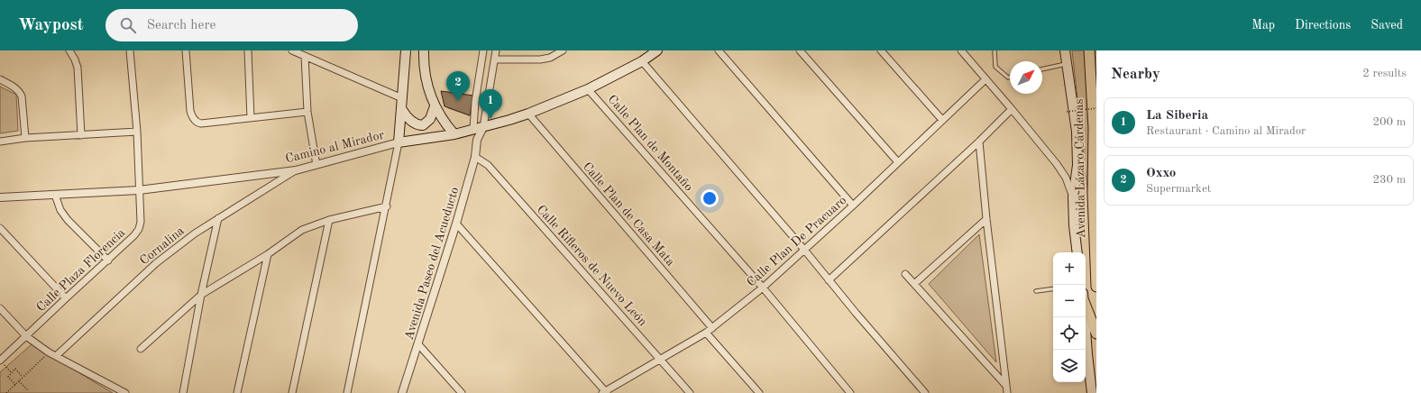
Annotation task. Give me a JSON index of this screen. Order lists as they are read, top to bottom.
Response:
{
  "streets": {
    "highway": ["Avenida Lázaro Cárdenas"],
    "main road": ["Camino al Mirador"],
    "street": [
      "Calle Plan de Montaño",
      "Calle Plan de Casa Mata",
      "Calle Plan De Pracuaro",
      "Cornalina",
      "Avenida Paseo del Acueducto",
      "Calle Rifleros de Nuevo León",
      "Calle Plaza Florencia"
    ]
  },
  "crossings": [
    ["Calle Plan de Montaño", "Camino al Mirador"],
    ["Calle Plan de Montaño", "Calle Plan De Pracuaro"],
    ["Camino al Mirador", "Calle Plan de Casa Mata"],
    ["Camino al Mirador", "Cornalina"],
    ["Camino al Mirador", "Avenida Paseo del Acueducto"],
    ["Camino al Mirador", "Calle Plaza Florencia"],
    ["Calle Plan de Casa Mata", "Calle Plan De Pracuaro"],
    ["Calle Plan De Pracuaro", "Calle Rifleros de Nuevo León"],
    ["Avenida Paseo del Acueducto", "Calle Rifleros de Nuevo León"]
  ],
  "north": "top right",
  "page": {
    "header": "Waypost",
    "search": "Search here",
    "nav": ["Map", "Directions", "Saved"],
    "heading": ["Nearby", "2 results"],
    "pins": ["2", "1"],
    "list": [
      {
        "mark": "1",
        "name": "La Siberia",
        "note": "Restaurant · Camino al Mirador",
        "value": "200 m"
      },
      {
        "mark": "2",
        "name": "Oxxo",
        "note": "Supermarket",
        "value": "230 m"
      }
    ],
    "map_buttons": ["+", "−"]
  }
}
